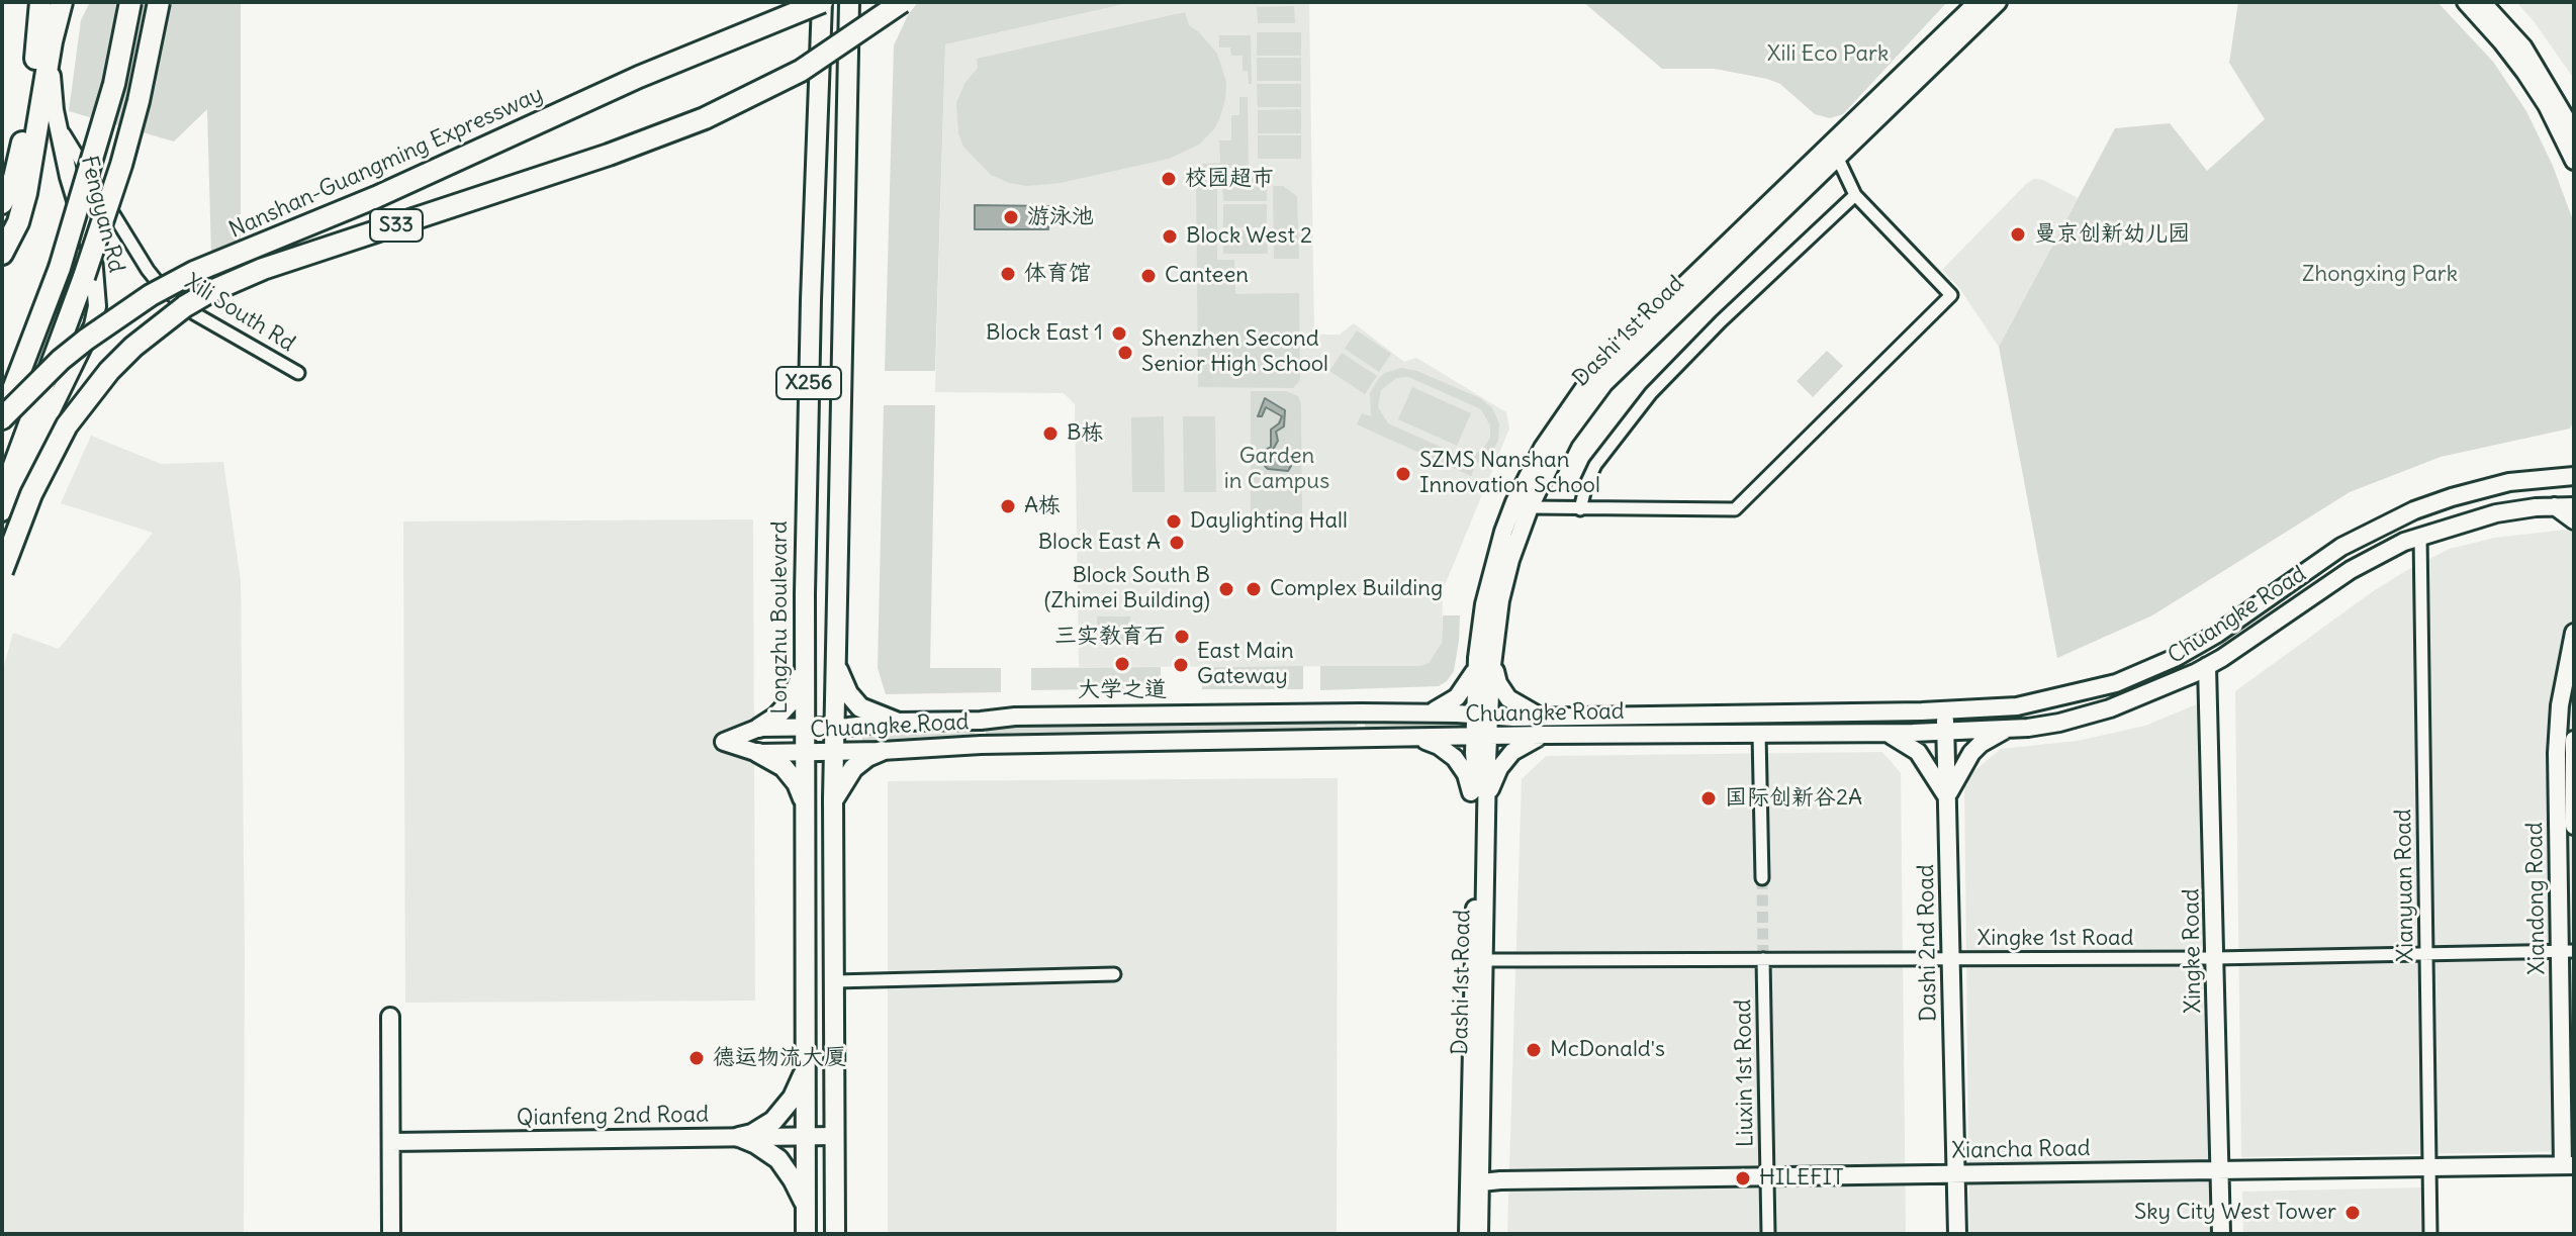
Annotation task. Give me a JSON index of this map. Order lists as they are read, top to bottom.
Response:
{
  "streets": {
    "highway": ["Nanshan-Guangming Expressway", "S33"],
    "main road": [
      "Fengyan Rd",
      "Dashi 1st Road",
      "X256",
      "Chuangke Road",
      "Longzhu Boulevard",
      "Xiandong Road",
      "Dashi 2nd Road",
      "Xingke Road",
      "Qianfeng 2nd Road",
      "Xiancha Road"
    ],
    "street": [
      "Xili South Rd",
      "Xianyuan Road",
      "Xingke 1st Road",
      "Liuxin 1st Road"
    ]
  },
  "crossings": [
    ["Nanshan-Guangming Expressway", "Longzhu Boulevard"],
    ["Fengyan Rd", "Xili South Rd"],
    ["Dashi 1st Road", "Chuangke Road"],
    ["Dashi 1st Road", "Xingke 1st Road"],
    ["Dashi 1st Road", "Xiancha Road"],
    ["X256", "Chuangke Road"],
    ["X256", "Qianfeng 2nd Road"],
    ["Chuangke Road", "Longzhu Boulevard"],
    ["Chuangke Road", "Xianyuan Road"],
    ["Chuangke Road", "Dashi 2nd Road"],
    ["Chuangke Road", "Xingke Road"],
    ["Longzhu Boulevard", "Qianfeng 2nd Road"],
    ["Xianyuan Road", "Xingke 1st Road"],
    ["Xianyuan Road", "Xiancha Road"],
    ["Xiandong Road", "Xingke 1st Road"],
    ["Xiandong Road", "Xiancha Road"],
    ["Xingke 1st Road", "Dashi 2nd Road"],
    ["Xingke 1st Road", "Xingke Road"],
    ["Xingke 1st Road", "Liuxin 1st Road"],
    ["Dashi 2nd Road", "Xiancha Road"],
    ["Xingke Road", "Xiancha Road"],
    ["Liuxin 1st Road", "Xiancha Road"]
  ],
  "parks": ["Xili Eco Park", "Zhongxing Park", "Garden in Campus"],
  "places": [
    "校园超市",
    "游泳池",
    "曼京创新幼儿园",
    "Block West 2",
    "体育馆",
    "Canteen",
    "Block East 1",
    "Shenzhen Second Senior High School",
    "B栋",
    "SZMS Nanshan Innovation School",
    "A栋",
    "Daylighting Hall",
    "Block East A",
    "Block South B (Zhimei Building)",
    "Complex Building",
    "三实教育石",
    "大学之道",
    "East Main Gateway",
    "国际创新谷2A",
    "McDonald's",
    "德运物流大厦",
    "HILEFIT",
    "Sky City West Tower"
  ]
}
